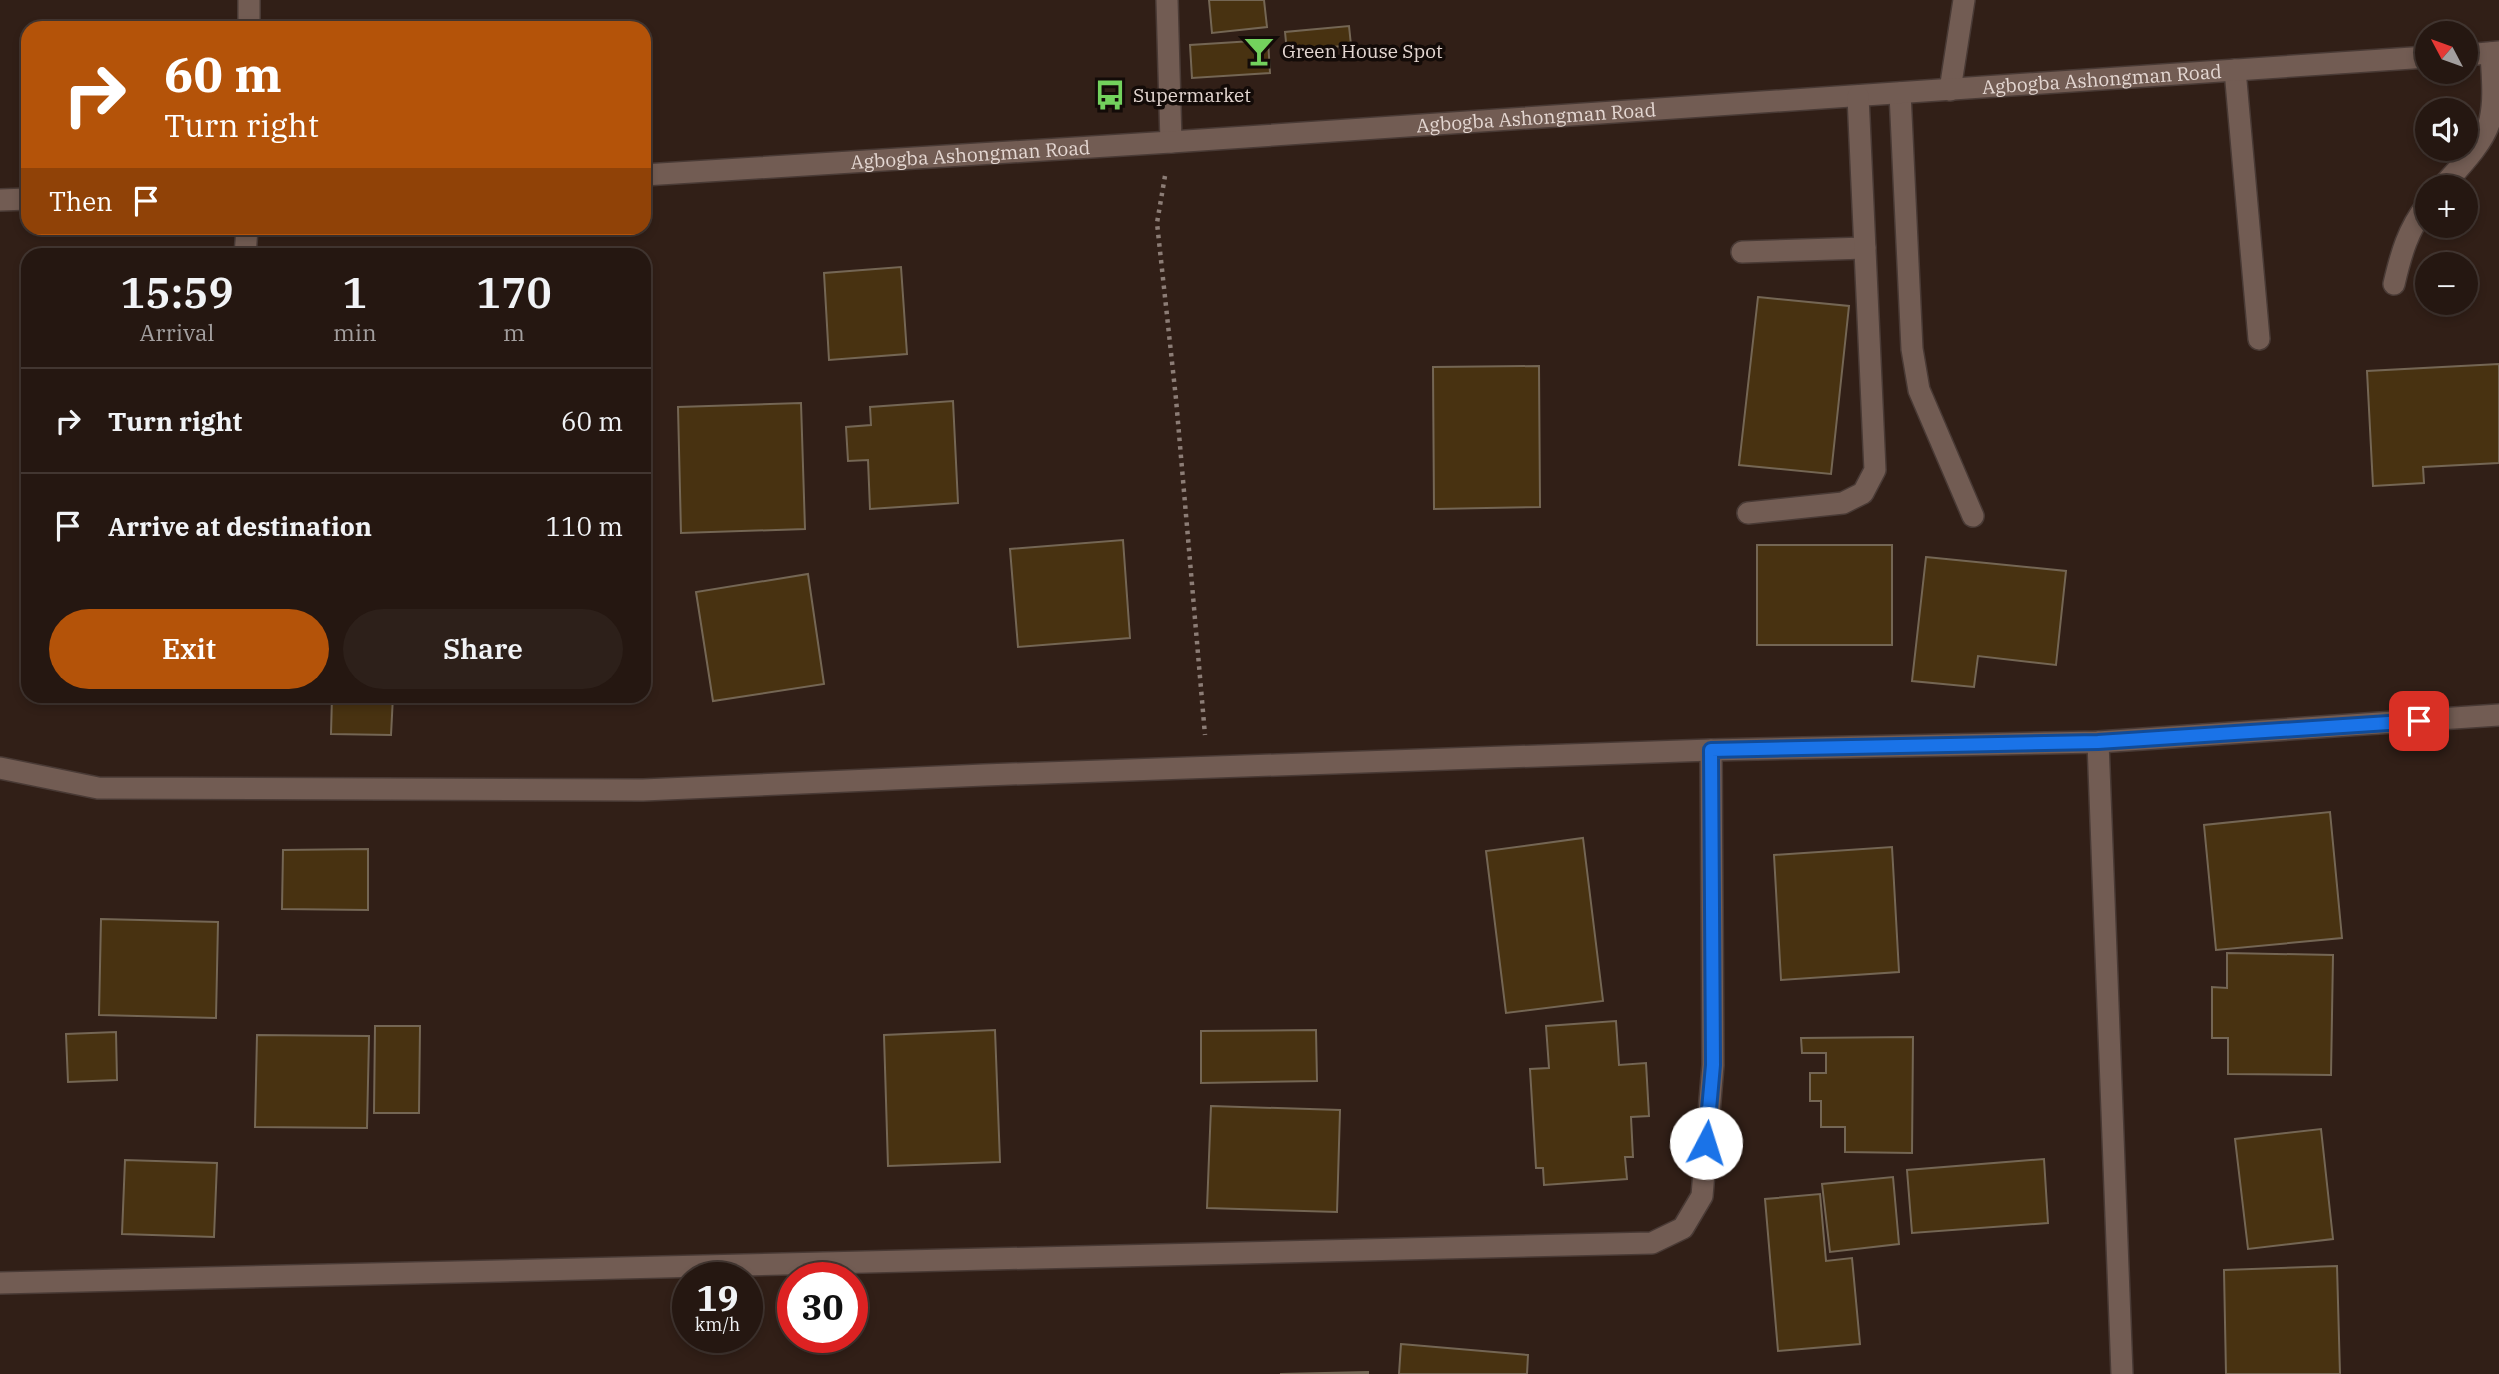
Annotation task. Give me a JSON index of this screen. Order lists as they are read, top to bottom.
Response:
{
  "streets": {
    "street": ["Agbogba Ashongman Road"]
  },
  "places": {
    "bar": ["Green House Spot"],
    "bus stop": ["Supermarket"]
  },
  "north": "top left",
  "page": {
    "map_buttons": ["+", "−"],
    "turn": ["60 m", "Turn right"],
    "then": "Then",
    "eta": [
      "15:59",
      "Arrival",
      "1",
      "min",
      "170",
      "m"
    ],
    "list": [
      {
        "name": "Turn right",
        "value": "60 m"
      },
      {
        "name": "Arrive at destination",
        "value": "110 m"
      }
    ],
    "buttons": ["Exit", "Share"],
    "speed": "19 km/h",
    "limit": "30"
  }
}
